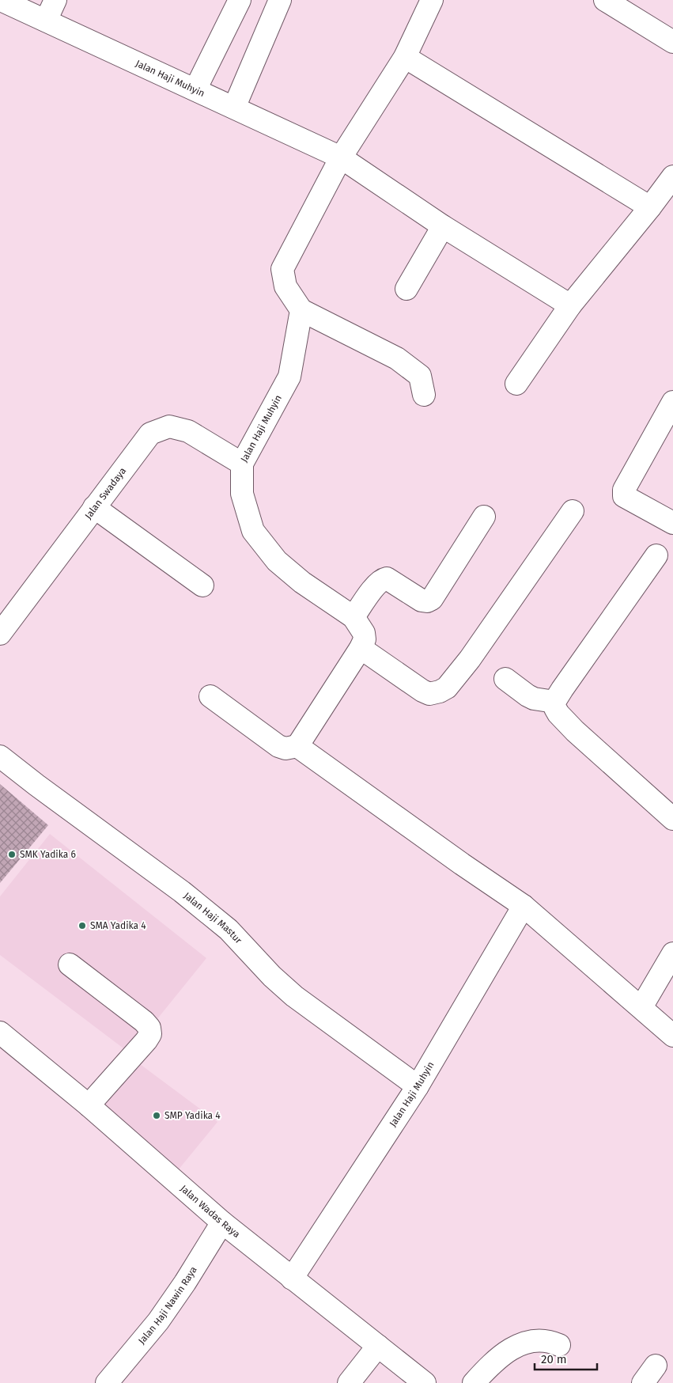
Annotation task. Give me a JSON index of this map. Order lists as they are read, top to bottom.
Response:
{
  "streets": {
    "street": [
      "Jalan Haji Muhyin",
      "Jalan Swadaya",
      "Jalan Haji Mastur",
      "Jalan Wadas Raya",
      "Jalan Haji Nawin Raya"
    ]
  },
  "crossings": [
    ["Jalan Haji Muhyin", "Jalan Swadaya"],
    ["Jalan Haji Muhyin", "Jalan Haji Mastur"],
    ["Jalan Haji Muhyin", "Jalan Wadas Raya"],
    ["Jalan Wadas Raya", "Jalan Haji Nawin Raya"]
  ],
  "places": ["SMK Yadika 6", "SMA Yadika 4", "SMP Yadika 4"],
  "scale_bar": "20 m"
}
